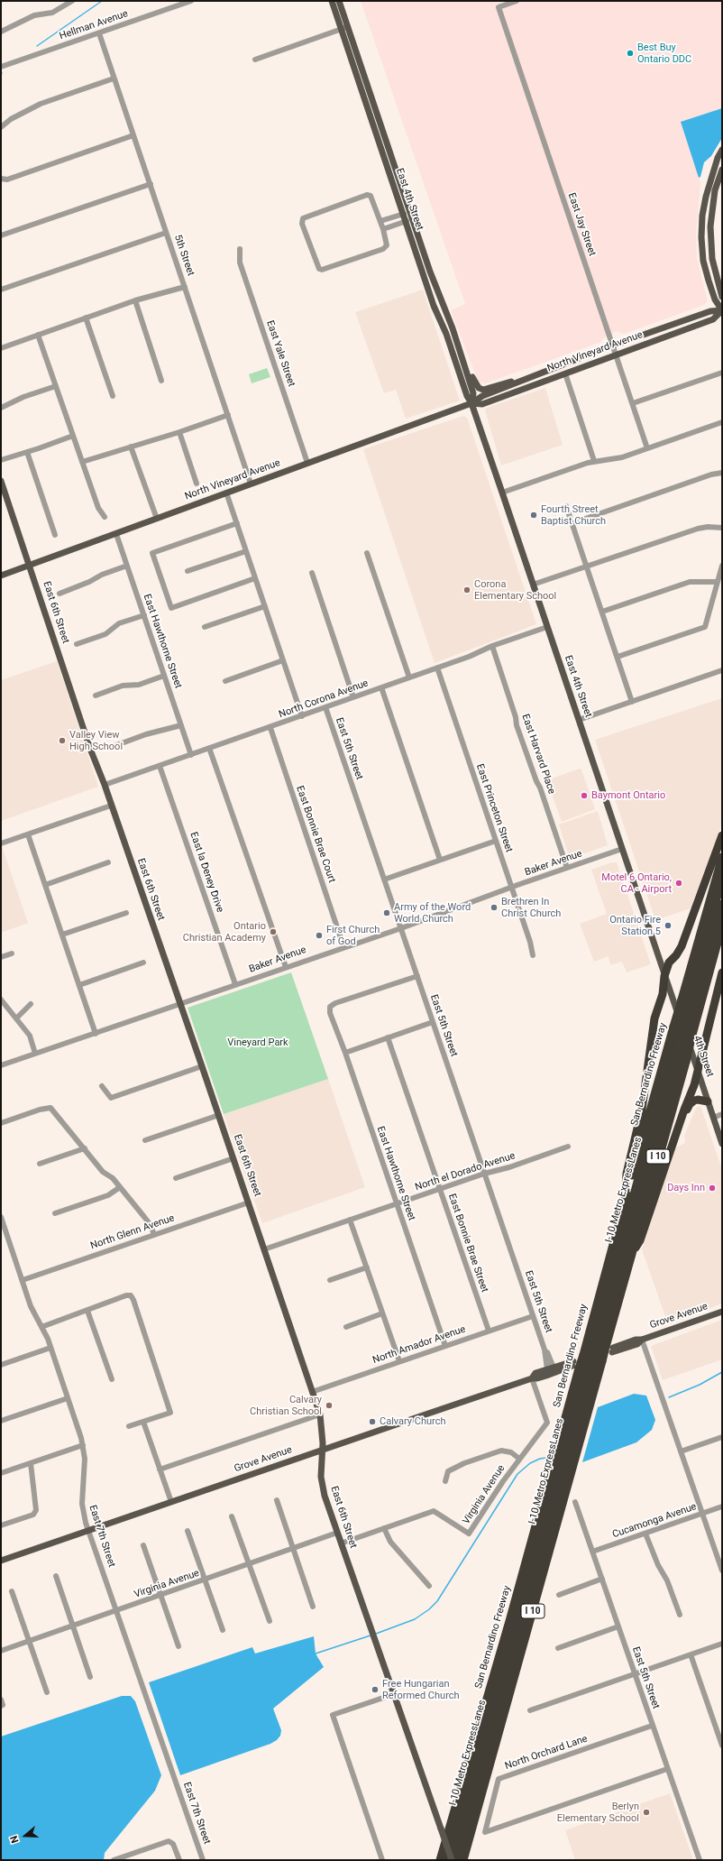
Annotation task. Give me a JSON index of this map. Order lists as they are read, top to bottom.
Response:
{
  "streets": {
    "highway": ["San Bernardino Freeway", "I 10", "I-10 Metro ExpressLanes"],
    "main road": [
      "East 4th Street",
      "North Vineyard Avenue",
      "East 6th Street",
      "4th Street",
      "Grove Avenue"
    ],
    "street": [
      "Hellman Avenue",
      "East Jay Street",
      "5th Street",
      "East Yale Street",
      "East Hawthorne Street",
      "North Corona Avenue",
      "East 5th Street",
      "East Harvard Place",
      "East Princeton Street",
      "East Bonnie Brae Court",
      "Baker Avenue",
      "East la Deney Drive",
      "North el Dorado Avenue",
      "North Glenn Avenue",
      "East Bonnie Brae Street",
      "North Amador Avenue",
      "Virginia Avenue",
      "Cucamonga Avenue",
      "East 7th Street",
      "North Orchard Lane"
    ]
  },
  "crossings": [
    ["Hellman Avenue", "5th Street"],
    ["East 4th Street", "North Vineyard Avenue"],
    ["East 4th Street", "North Corona Avenue"],
    ["East 4th Street", "Baker Avenue"],
    ["East 4th Street", "4th Street"],
    ["East Jay Street", "North Vineyard Avenue"],
    ["5th Street", "North Vineyard Avenue"],
    ["North Vineyard Avenue", "East Yale Street"],
    ["North Vineyard Avenue", "East 6th Street"],
    ["North Vineyard Avenue", "East Hawthorne Street"],
    ["East 6th Street", "North Corona Avenue"],
    ["East 6th Street", "Baker Avenue"],
    ["East 6th Street", "North el Dorado Avenue"],
    ["East 6th Street", "North Glenn Avenue"],
    ["East 6th Street", "Grove Avenue"],
    ["East 6th Street", "North Amador Avenue"],
    ["East 6th Street", "Virginia Avenue"],
    ["East Hawthorne Street", "North Corona Avenue"],
    ["East Hawthorne Street", "East 5th Street"],
    ["East Hawthorne Street", "North el Dorado Avenue"],
    ["East Hawthorne Street", "North Amador Avenue"],
    ["North Corona Avenue", "East 5th Street"],
    ["North Corona Avenue", "East Harvard Place"],
    ["North Corona Avenue", "East Princeton Street"],
    ["North Corona Avenue", "East Bonnie Brae Court"],
    ["North Corona Avenue", "East la Deney Drive"],
    ["East 5th Street", "Baker Avenue"],
    ["East 5th Street", "North el Dorado Avenue"],
    ["East 5th Street", "Grove Avenue"],
    ["East 5th Street", "North Amador Avenue"],
    ["East 5th Street", "Cucamonga Avenue"],
    ["East 5th Street", "North Orchard Lane"],
    ["East Harvard Place", "Baker Avenue"],
    ["East Princeton Street", "Baker Avenue"],
    ["East Bonnie Brae Court", "Baker Avenue"],
    ["Baker Avenue", "East la Deney Drive"],
    ["San Bernardino Freeway", "I-10 Metro ExpressLanes"],
    ["San Bernardino Freeway", "Grove Avenue"],
    ["North el Dorado Avenue", "East Bonnie Brae Street"],
    ["I-10 Metro ExpressLanes", "Grove Avenue"],
    ["North Glenn Avenue", "East 7th Street"],
    ["East Bonnie Brae Street", "North Amador Avenue"],
    ["Grove Avenue", "Virginia Avenue"],
    ["Grove Avenue", "East 7th Street"],
    ["Virginia Avenue", "East 7th Street"]
  ],
  "parks": ["Vineyard Park"],
  "places": [
    "Best Buy Ontario DDC",
    "Fourth Street Baptist Church",
    "Corona Elementary School",
    "Valley View High School",
    "Baymont Ontario",
    "Motel 6 Ontario, CA - Airport",
    "Brethren In Christ Church",
    "Army of the Word World Church",
    "Ontario Fire Station 5",
    "Ontario Christian Academy",
    "First Church of God",
    "Days Inn",
    "Calvary Christian School",
    "Calvary Church",
    "Free Hungarian Reformed Church",
    "Berlyn Elementary School"
  ],
  "north": "left"
}
